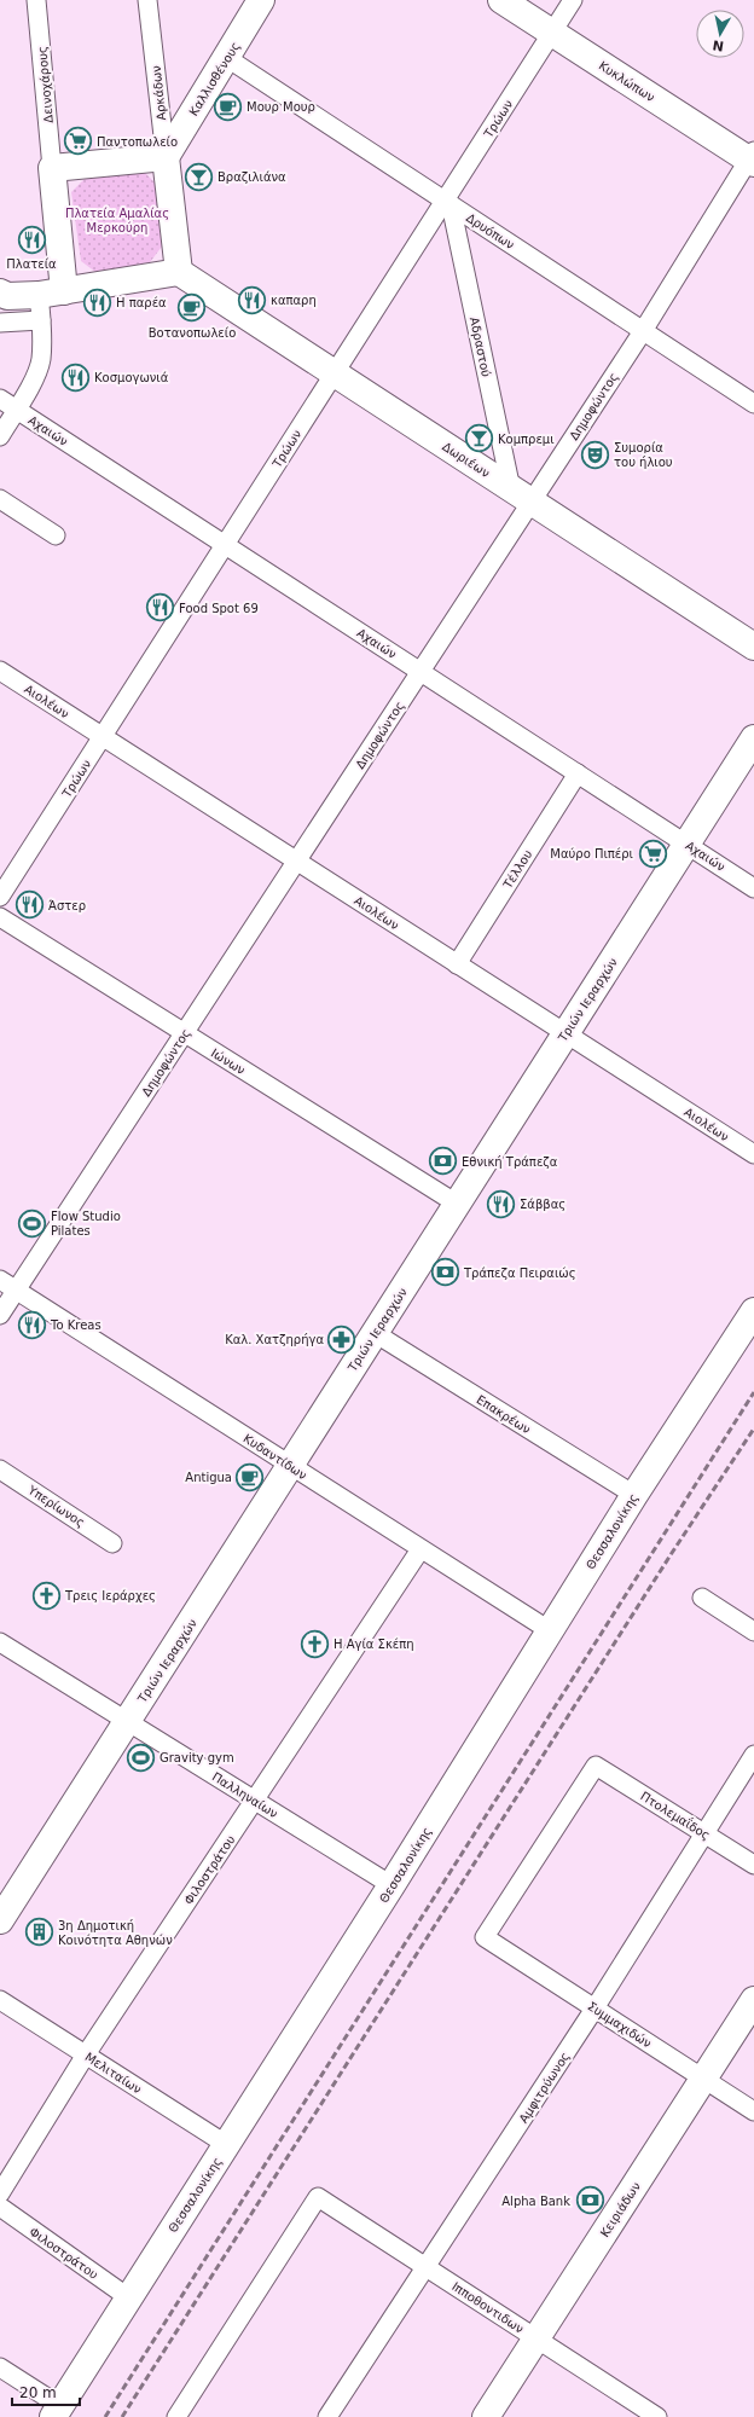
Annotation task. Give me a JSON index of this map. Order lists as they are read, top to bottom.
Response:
{
  "streets": {
    "street": [
      "Καλλισθένους",
      "Κυκλώπων",
      "Δεινοχάρους",
      "Αρκάδων",
      "Τρώων",
      "Δρυόπων",
      "Αδραστού",
      "Δημοφώντος",
      "Αχαιών",
      "Δωριέων",
      "Αιολέων",
      "Τέλλου",
      "Τριών Ιεραρχών",
      "Ιώνων",
      "Επακρέων",
      "Κυδαντίδων",
      "Υπερίωνος",
      "Θεσσαλονίκης",
      "Παλληναίων",
      "Πτολεμαΐδος",
      "Φιλοστράτου",
      "Συμμαχιδών",
      "Μελιταίων",
      "Αμφιτρύωνος",
      "Κειριάδων",
      "Ιπποθοντιδων"
    ]
  },
  "crossings": [
    ["Καλλισθένους", "Αρκάδων"],
    ["Καλλισθένους", "Δρυόπων"],
    ["Κυκλώπων", "Τρώων"],
    ["Κυκλώπων", "Δημοφώντος"],
    ["Αρκάδων", "Δωριέων"],
    ["Τρώων", "Δρυόπων"],
    ["Τρώων", "Αδραστού"],
    ["Τρώων", "Αχαιών"],
    ["Τρώων", "Δωριέων"],
    ["Τρώων", "Αιολέων"],
    ["Δρυόπων", "Αδραστού"],
    ["Δρυόπων", "Δημοφώντος"],
    ["Αδραστού", "Δημοφώντος"],
    ["Αδραστού", "Δωριέων"],
    ["Δημοφώντος", "Αχαιών"],
    ["Δημοφώντος", "Δωριέων"],
    ["Δημοφώντος", "Αιολέων"],
    ["Δημοφώντος", "Ιώνων"],
    ["Δημοφώντος", "Κυδαντίδων"],
    ["Αχαιών", "Τέλλου"],
    ["Αχαιών", "Τριών Ιεραρχών"],
    ["Αιολέων", "Τέλλου"],
    ["Αιολέων", "Τριών Ιεραρχών"],
    ["Τριών Ιεραρχών", "Ιώνων"],
    ["Τριών Ιεραρχών", "Επακρέων"],
    ["Τριών Ιεραρχών", "Κυδαντίδων"],
    ["Τριών Ιεραρχών", "Παλληναίων"],
    ["Επακρέων", "Θεσσαλονίκης"],
    ["Κυδαντίδων", "Θεσσαλονίκης"],
    ["Κυδαντίδων", "Φιλοστράτου"],
    ["Θεσσαλονίκης", "Παλληναίων"],
    ["Θεσσαλονίκης", "Φιλοστράτου"],
    ["Θεσσαλονίκης", "Μελιταίων"],
    ["Παλληναίων", "Φιλοστράτου"],
    ["Πτολεμαΐδος", "Συμμαχιδών"],
    ["Πτολεμαΐδος", "Αμφιτρύωνος"],
    ["Φιλοστράτου", "Μελιταίων"],
    ["Συμμαχιδών", "Αμφιτρύωνος"],
    ["Συμμαχιδών", "Κειριάδων"],
    ["Αμφιτρύωνος", "Ιπποθοντιδων"],
    ["Κειριάδων", "Ιπποθοντιδων"]
  ],
  "parks": ["Πλατεία Αμαλίας Μερκούρη"],
  "places": {
    "cafe": ["Μουρ Μουρ", "Βοτανοπωλείο", "Antigua"],
    "supermarket": ["Παντοπωλείο", "Μαύρο Πιπέρι"],
    "bar": ["Βραζιλιάνα", "Κομπρεμι"],
    "restaurant": [
      "Πλατεία",
      "καπαρη",
      "Η παρέα",
      "Κοσμογωνιά",
      "Food Spot 69",
      "Άστερ",
      "Σάββας",
      "To Kreas"
    ],
    "theatre": ["Συμορία του ήλιου"],
    "bank": ["Εθνική Τράπεζα", "Τράπεζα Πειραιώς", "Alpha Bank"],
    "sports": ["Flow Studio Pilates", "Gravity gym"],
    "pharmacy": ["Καλ. Χατζηρήγα"],
    "church": ["Τρεις Ιεράρχες", "Η Αγία Σκέπη"],
    "building": ["3η Δημοτική Κοινότητα Αθηνών"]
  },
  "scale_bar": "20 m",
  "north": "bottom"
}
